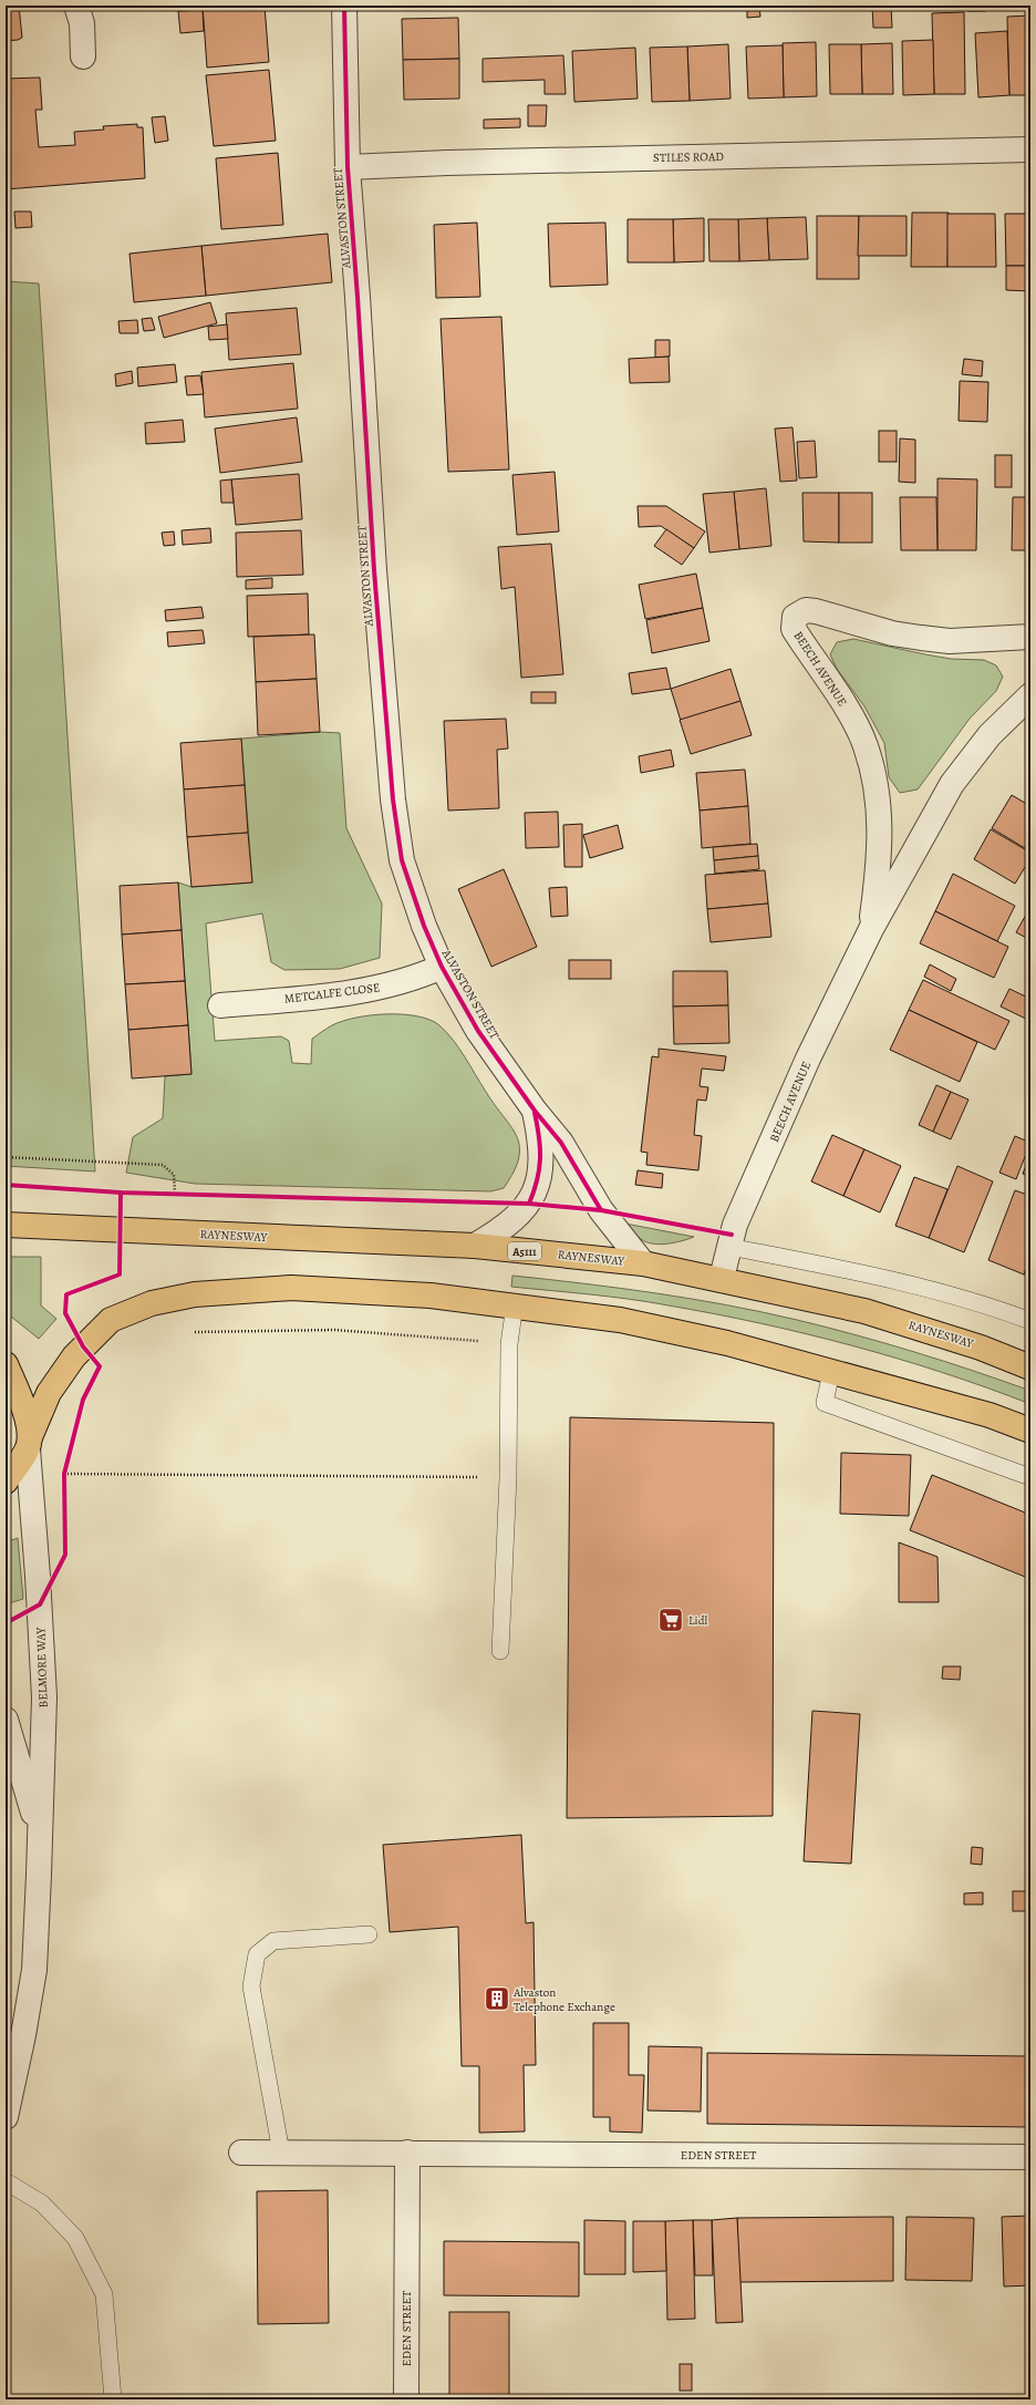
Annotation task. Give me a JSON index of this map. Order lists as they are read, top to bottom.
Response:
{
  "streets": {
    "highway": ["RAYNESWAY", "A5111"],
    "street": [
      "STILES ROAD",
      "ALVASTON STREET",
      "BEECH AVENUE",
      "METCALFE CLOSE",
      "BELMORE WAY",
      "EDEN STREET"
    ]
  },
  "crossings": [
    ["STILES ROAD", "ALVASTON STREET"],
    ["ALVASTON STREET", "METCALFE CLOSE"],
    ["ALVASTON STREET", "RAYNESWAY"],
    ["BEECH AVENUE", "RAYNESWAY"]
  ],
  "places": {
    "supermarket": ["Lidl"],
    "building": ["Alvaston Telephone Exchange"]
  }
}
